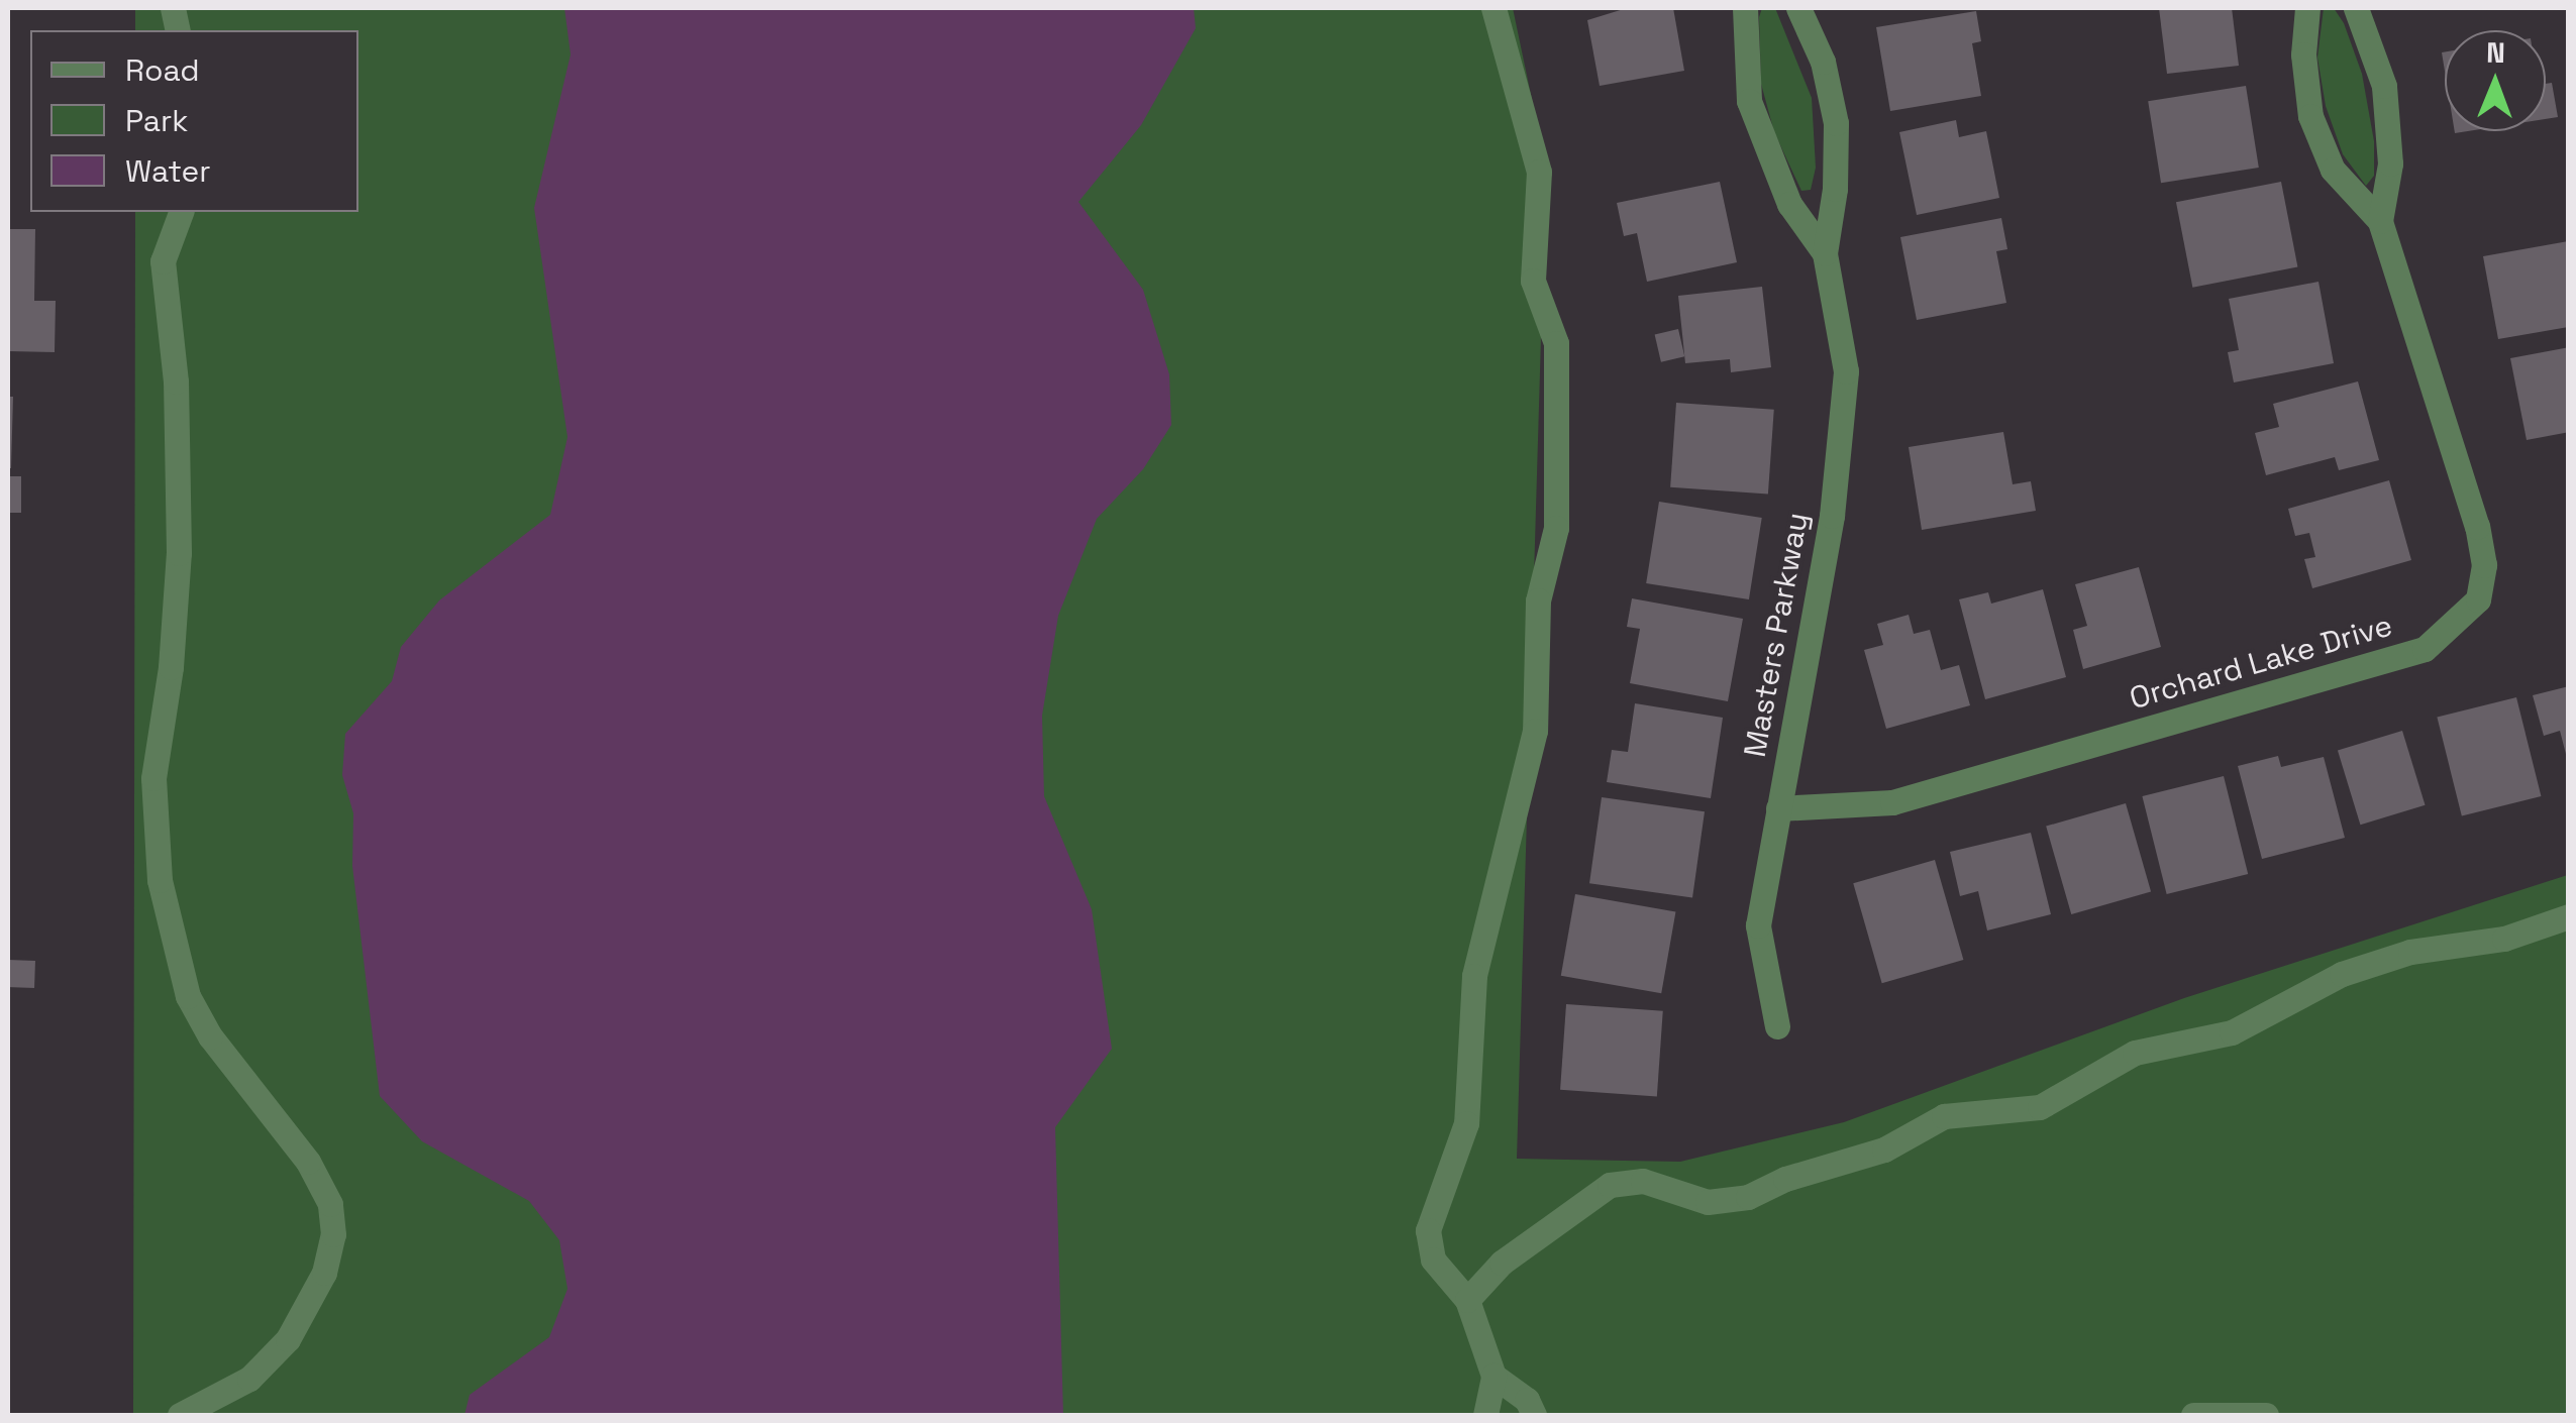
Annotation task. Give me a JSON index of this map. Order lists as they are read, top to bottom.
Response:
{
  "streets": {
    "street": ["Masters Parkway", "Orchard Lake Drive"]
  },
  "crossings": [
    ["Masters Parkway", "Orchard Lake Drive"]
  ],
  "legend": ["Road", "Park", "Water"],
  "north": "top"
}
